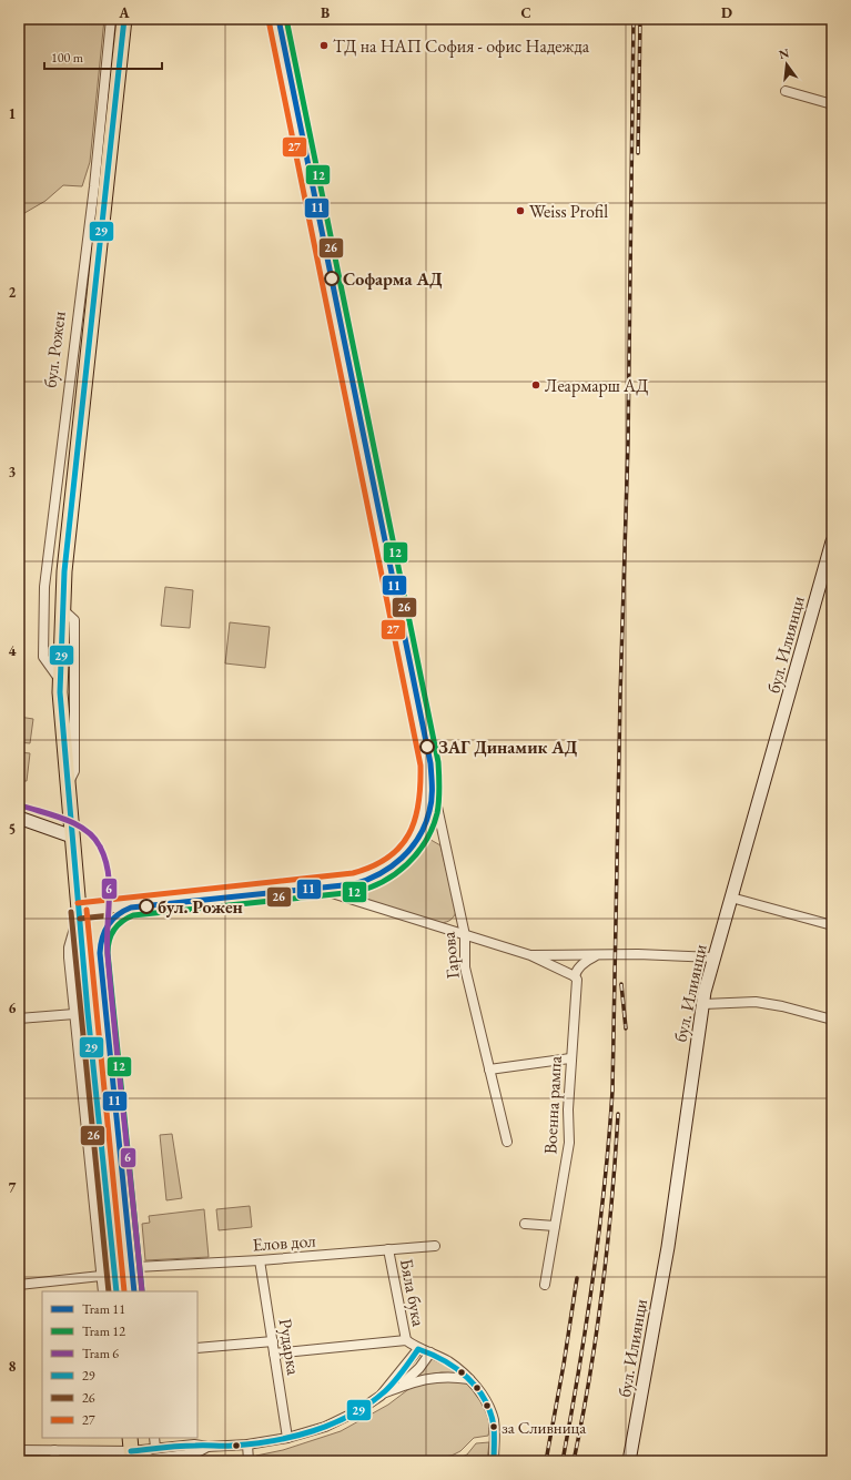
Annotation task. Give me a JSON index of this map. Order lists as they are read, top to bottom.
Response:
{
  "streets": {
    "main road": ["бул. Рожен"],
    "street": [
      "бул. Илиянци",
      "Гарова",
      "Военна рампа",
      "Елов дол",
      "Бяла бука",
      "Рударка"
    ]
  },
  "crossings": [
    ["Елов дол", "Бяла бука"],
    ["Елов дол", "Рударка"]
  ],
  "places": [
    "ТД на НАП София - офис Надежда",
    "Weiss Profil",
    "Софарма АД",
    "Леармарш АД",
    "ЗАГ Динамик АД",
    "бул. Рожен",
    "за Сливница"
  ],
  "lines": [
    "tram line 11",
    "tram line 12",
    "transit line 29",
    "transit line 26",
    "transit line 27",
    "tram line 6"
  ],
  "legend": [
    "Tram 11",
    "Tram 12",
    "Tram 6",
    "29",
    "26",
    "27"
  ],
  "scale_bar": "100 m",
  "north": "top",
  "grid": {
    "columns": [
      "A",
      "B",
      "C",
      "D"
    ],
    "rows": [
      "1",
      "2",
      "3",
      "4",
      "5",
      "6",
      "7",
      "8"
    ]
  }
}
